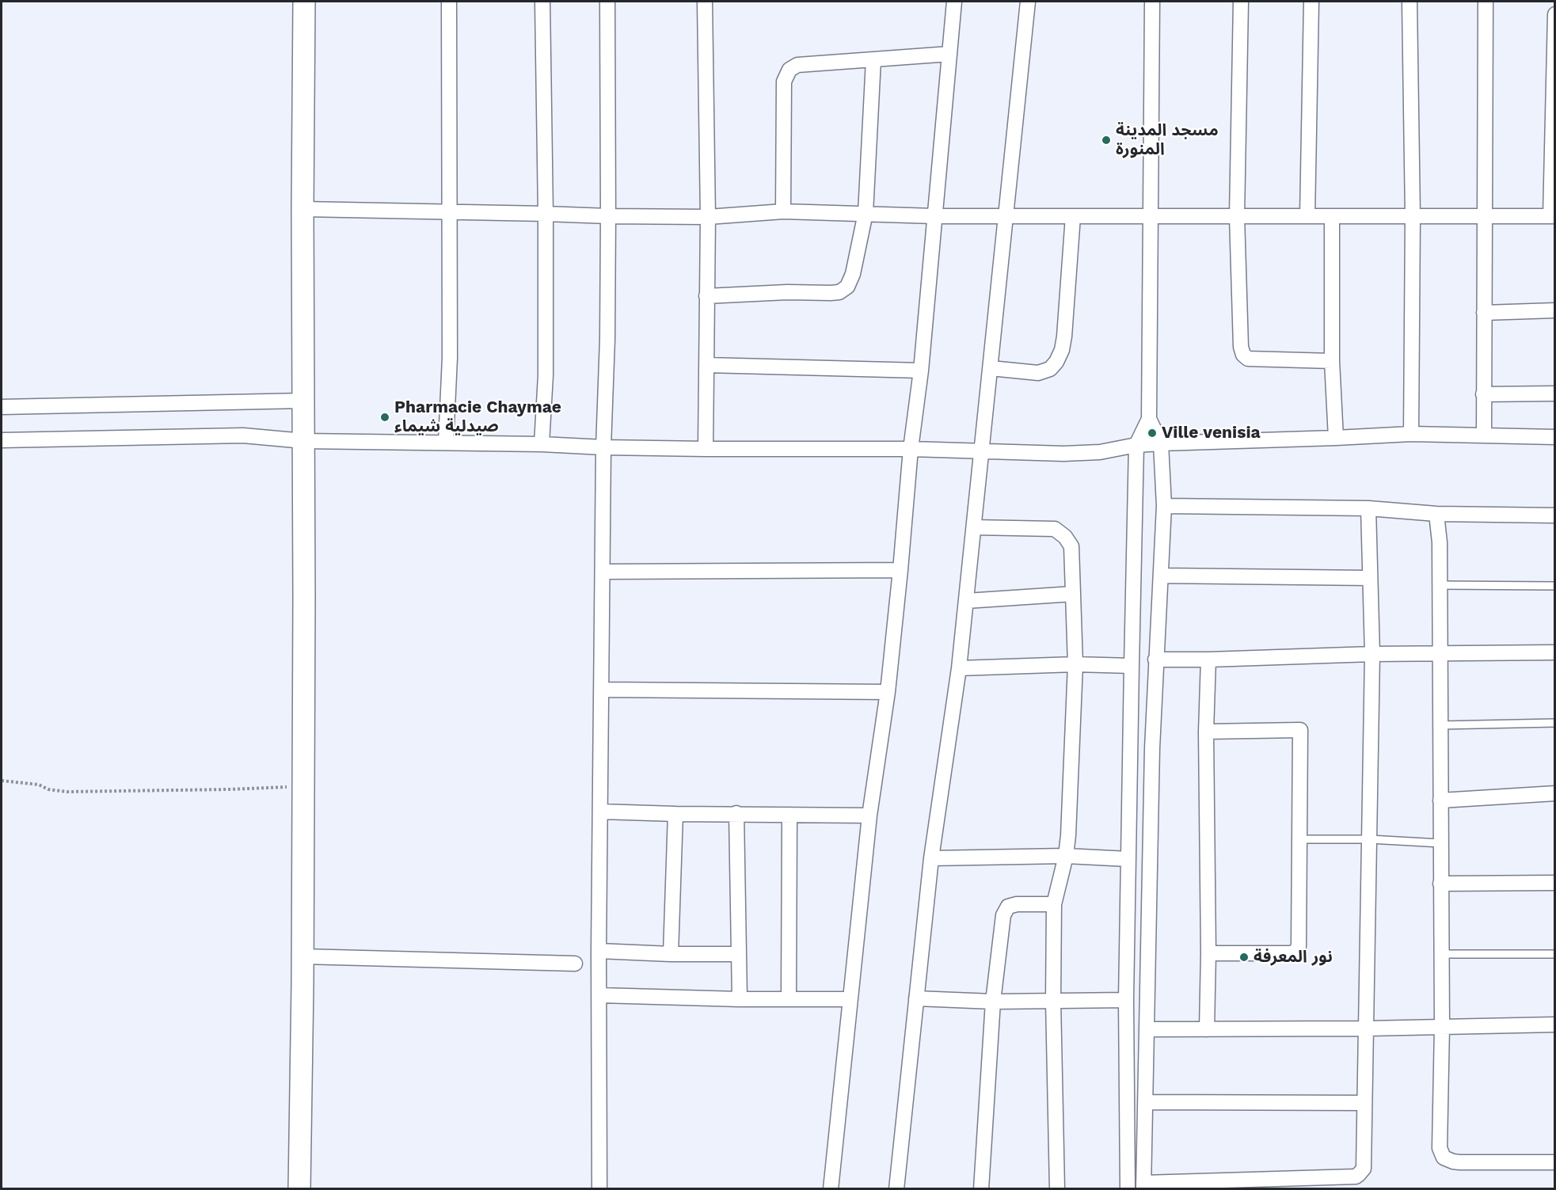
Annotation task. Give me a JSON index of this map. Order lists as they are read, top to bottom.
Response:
{
  "places": [
    "مسجد المدينة المنورة",
    "Pharmacie Chaymae صيدلية شيماء",
    "Ville venisia",
    "نور المعرفة"
  ]
}
